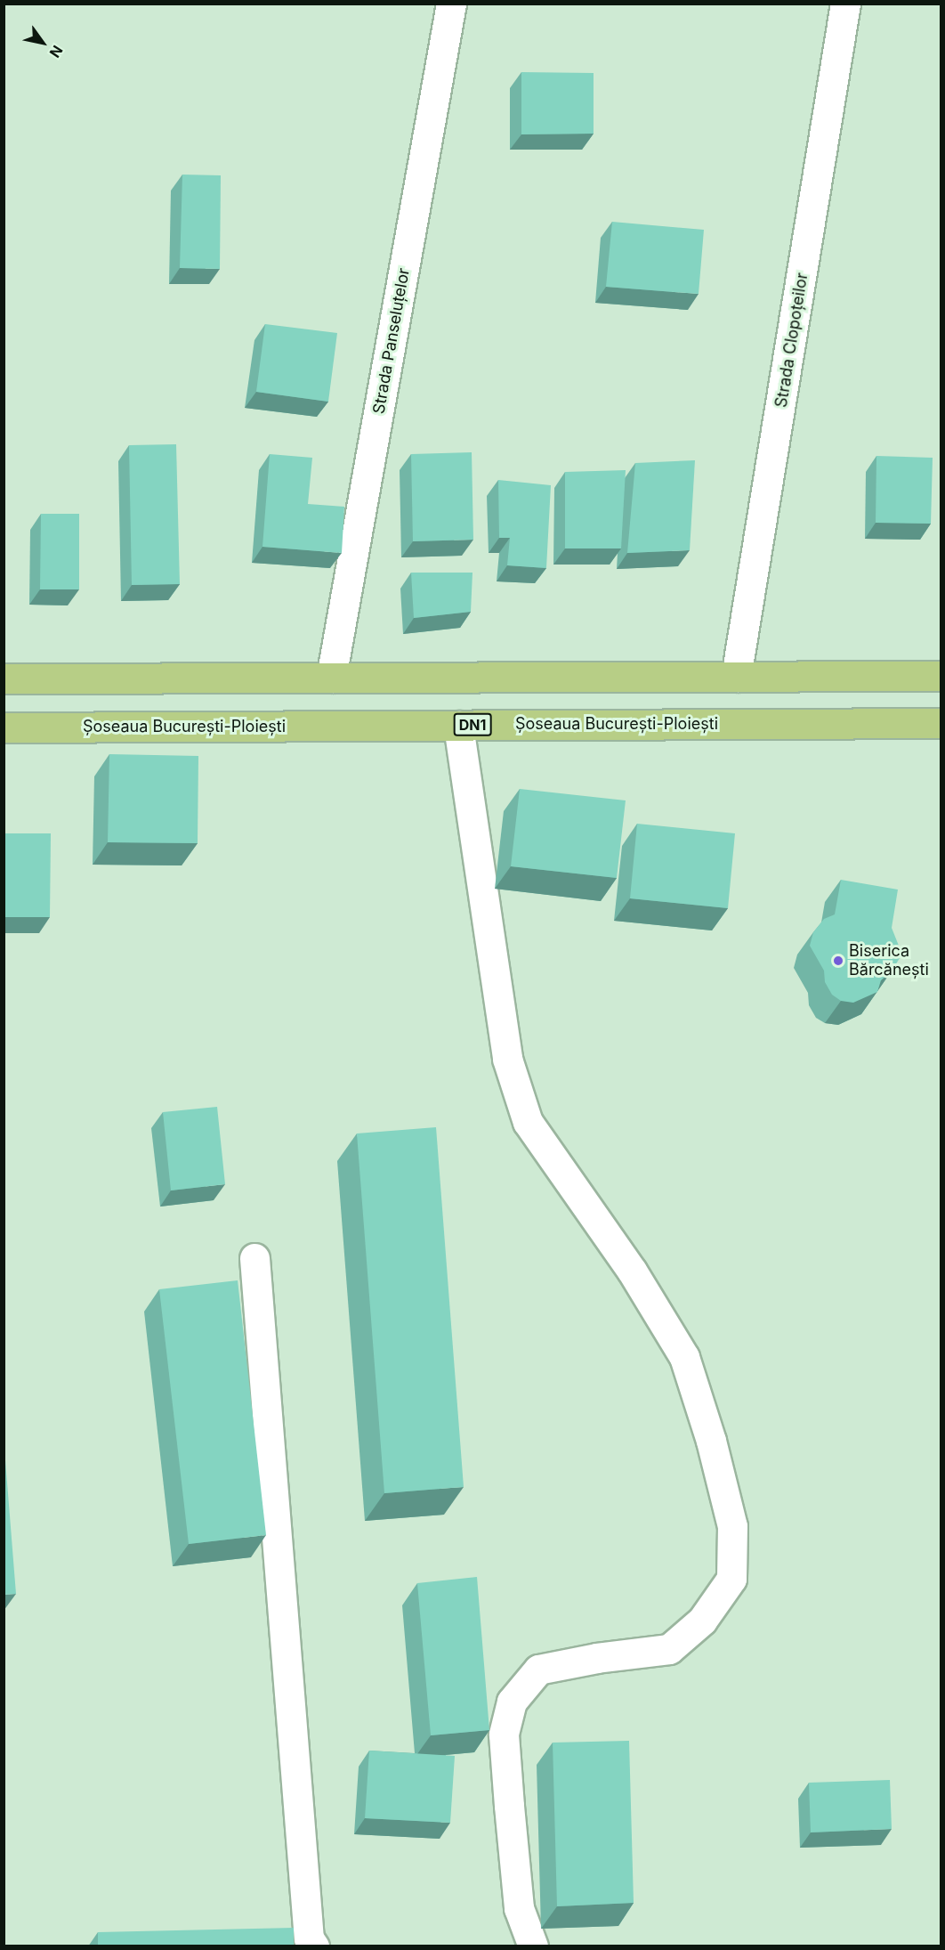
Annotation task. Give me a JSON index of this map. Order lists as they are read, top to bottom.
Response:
{
  "streets": {
    "highway": ["Șoseaua București-Ploiești", "DN1"],
    "street": ["Strada Clopoțeilor", "Strada Panseluțelor"]
  },
  "places": ["Biserica Bărcănești"],
  "north": "bottom right"
}
